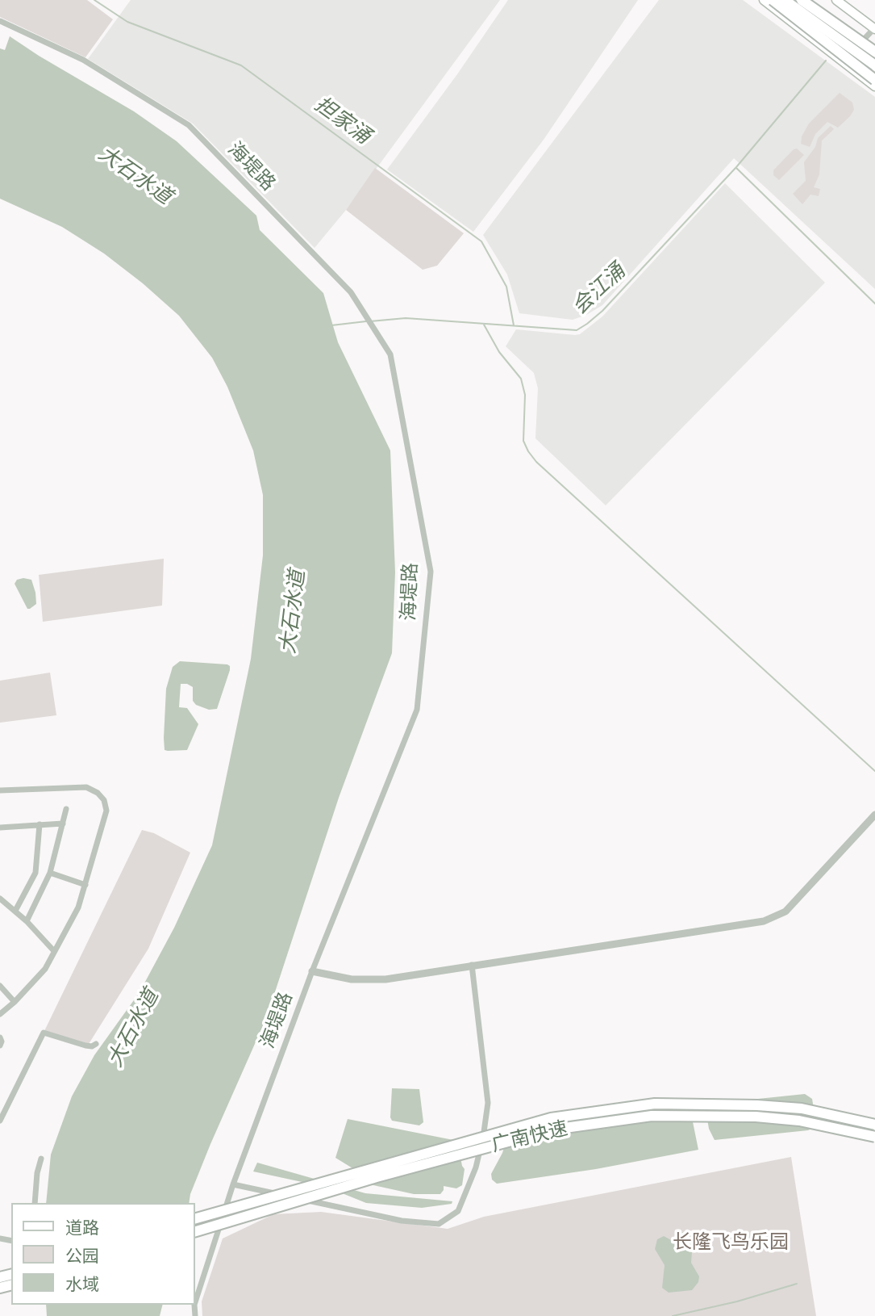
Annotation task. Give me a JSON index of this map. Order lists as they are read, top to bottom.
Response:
{
  "streets": {
    "highway": ["广南快速"],
    "street": ["海堤路"]
  },
  "water": ["担家涌", "大石水道", "会江涌"],
  "parks": ["长隆飞鸟乐园"],
  "legend": ["道路", "公园", "水域"]
}
